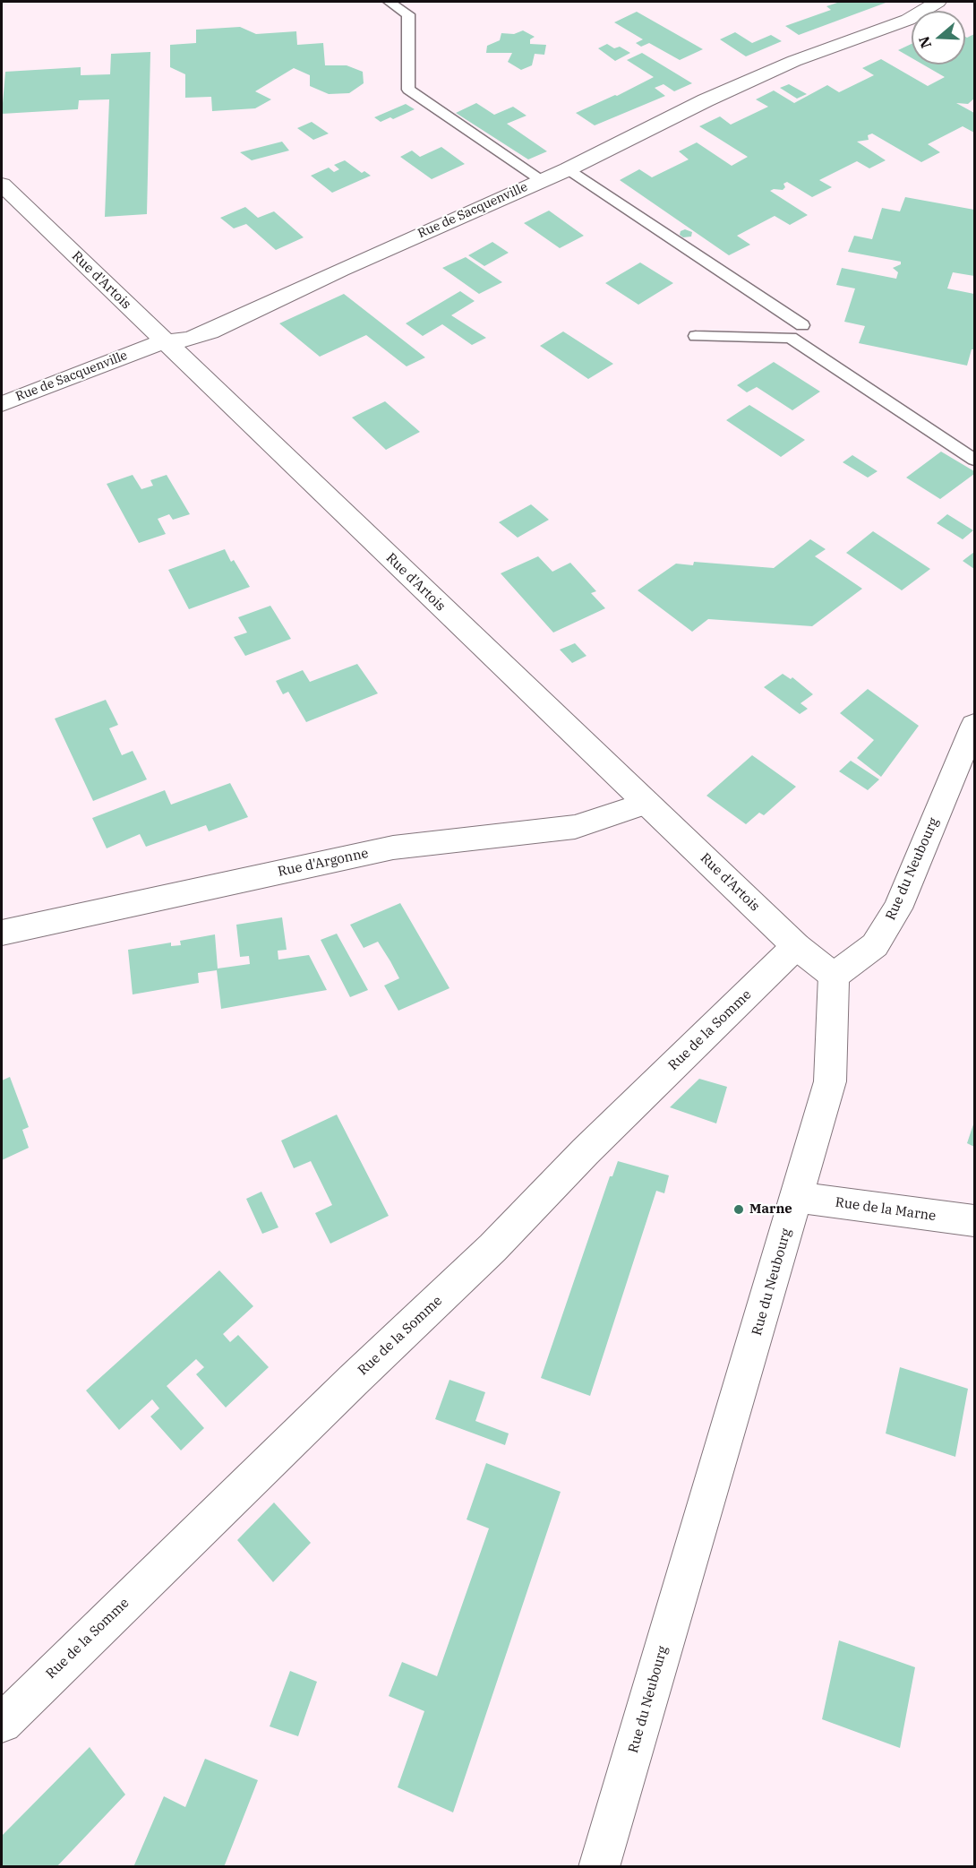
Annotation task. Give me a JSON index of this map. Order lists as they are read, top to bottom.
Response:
{
  "streets": {
    "street": [
      "Rue de Sacquenville",
      "Rue d'Artois",
      "Rue d'Argonne",
      "Rue du Neubourg",
      "Rue de la Somme",
      "Rue de la Marne"
    ]
  },
  "crossings": [
    ["Rue de Sacquenville", "Rue d'Artois"],
    ["Rue d'Artois", "Rue d'Argonne"],
    ["Rue d'Artois", "Rue du Neubourg"],
    ["Rue d'Artois", "Rue de la Somme"],
    ["Rue du Neubourg", "Rue de la Marne"]
  ],
  "places": ["Marne"],
  "north": "left"
}
